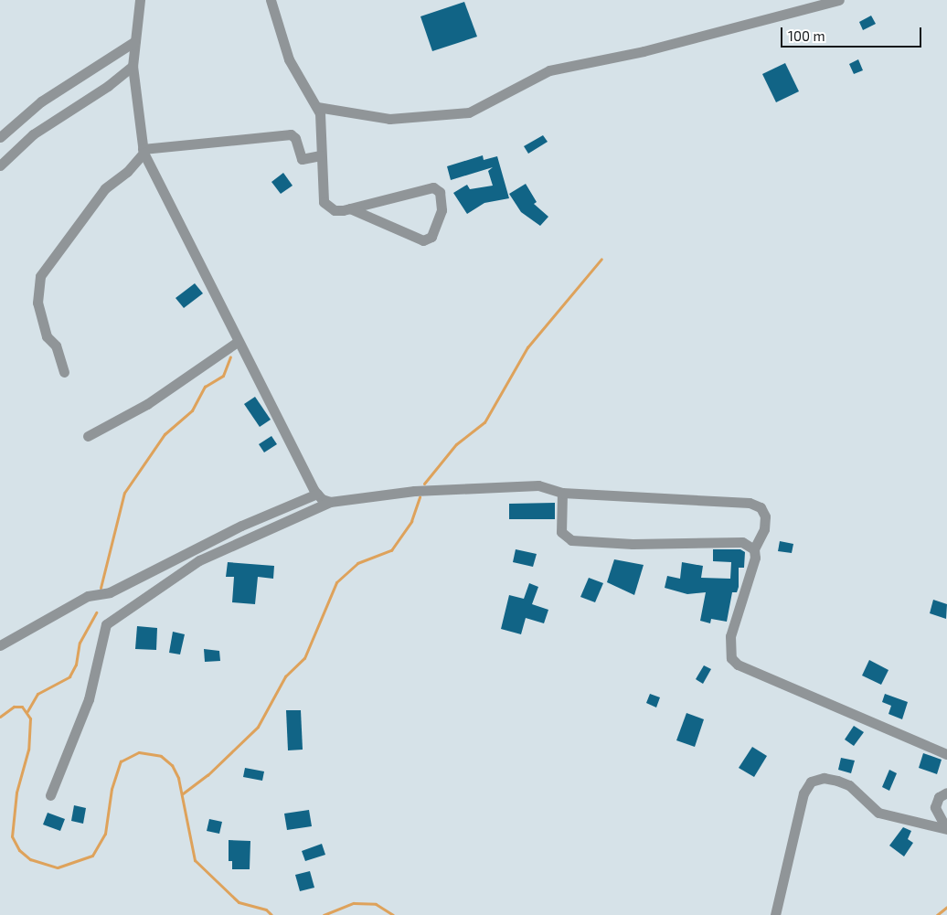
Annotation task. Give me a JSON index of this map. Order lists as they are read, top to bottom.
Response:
{
  "scale_bar": "100 m"
}
